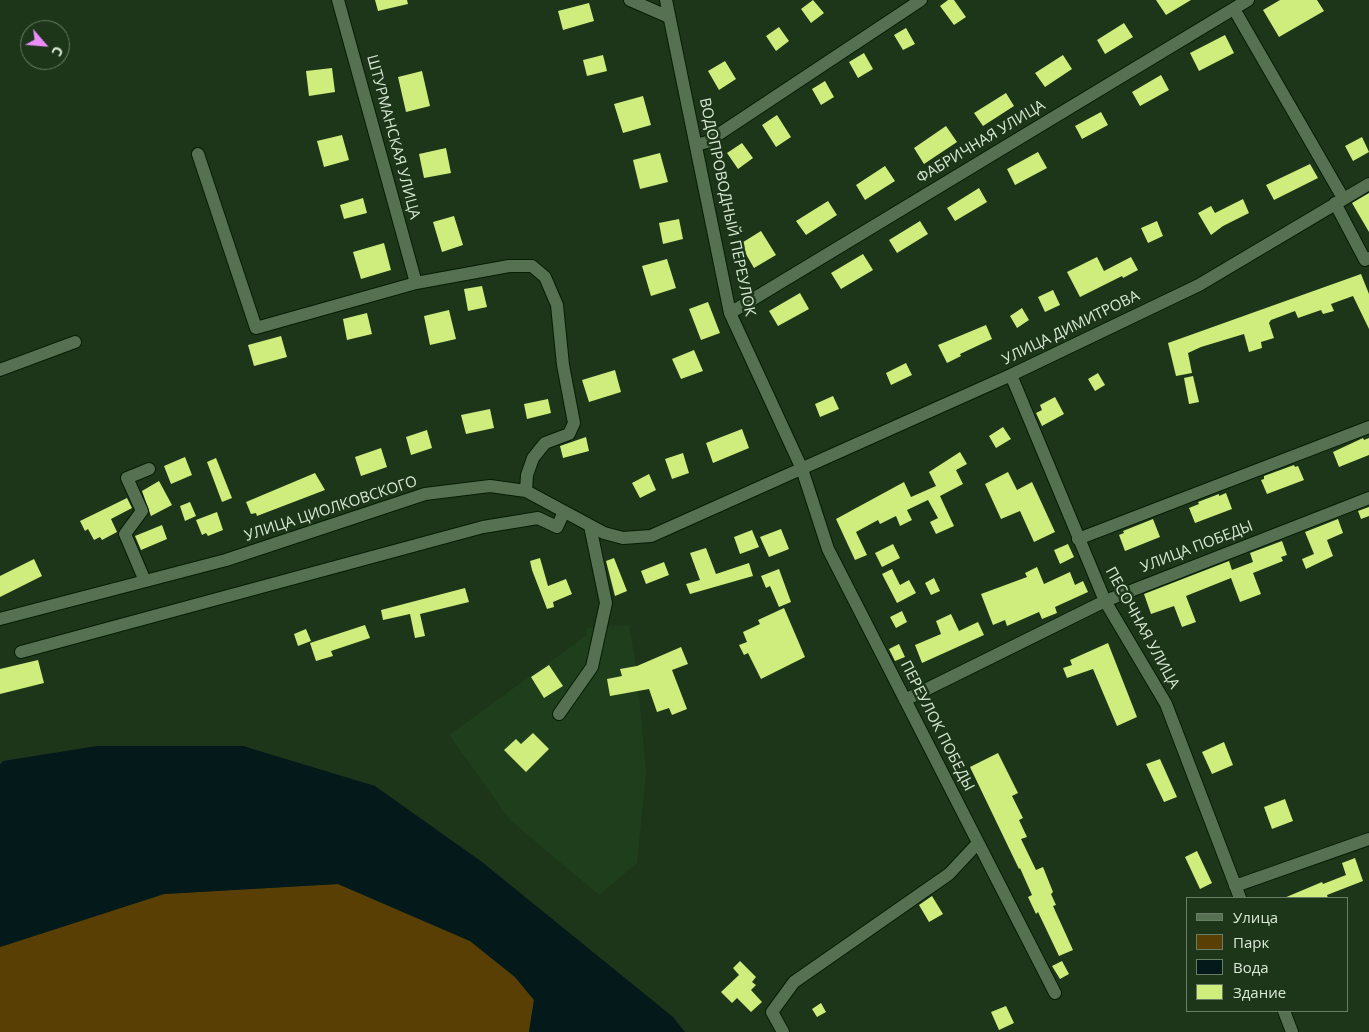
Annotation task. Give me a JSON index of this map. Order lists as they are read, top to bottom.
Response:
{
  "streets": {
    "street": [
      "ШТУРМАНСКАЯ УЛИЦА",
      "ФАБРИЧНАЯ УЛИЦА",
      "ВОДОПРОВОДНЫЙ ПЕРЕУЛОК",
      "УЛИЦА ДИМИТРОВА",
      "УЛИЦА ЦИОЛКОВСКОГО",
      "УЛИЦА ПОБЕДЫ",
      "ПЕСОЧНАЯ УЛИЦА",
      "ПЕРЕУЛОК ПОБЕДЫ"
    ]
  },
  "crossings": [
    ["ФАБРИЧНАЯ УЛИЦА", "ВОДОПРОВОДНЫЙ ПЕРЕУЛОК"],
    ["ВОДОПРОВОДНЫЙ ПЕРЕУЛОК", "УЛИЦА ДИМИТРОВА"],
    ["ВОДОПРОВОДНЫЙ ПЕРЕУЛОК", "ПЕРЕУЛОК ПОБЕДЫ"],
    ["УЛИЦА ДИМИТРОВА", "УЛИЦА ЦИОЛКОВСКОГО"],
    ["УЛИЦА ДИМИТРОВА", "ПЕСОЧНАЯ УЛИЦА"],
    ["УЛИЦА ДИМИТРОВА", "ПЕРЕУЛОК ПОБЕДЫ"],
    ["УЛИЦА ПОБЕДЫ", "ПЕСОЧНАЯ УЛИЦА"],
    ["УЛИЦА ПОБЕДЫ", "ПЕРЕУЛОК ПОБЕДЫ"]
  ],
  "legend": [
    "Улица",
    "Парк",
    "Вода",
    "Здание"
  ],
  "north": "bottom right"
}
